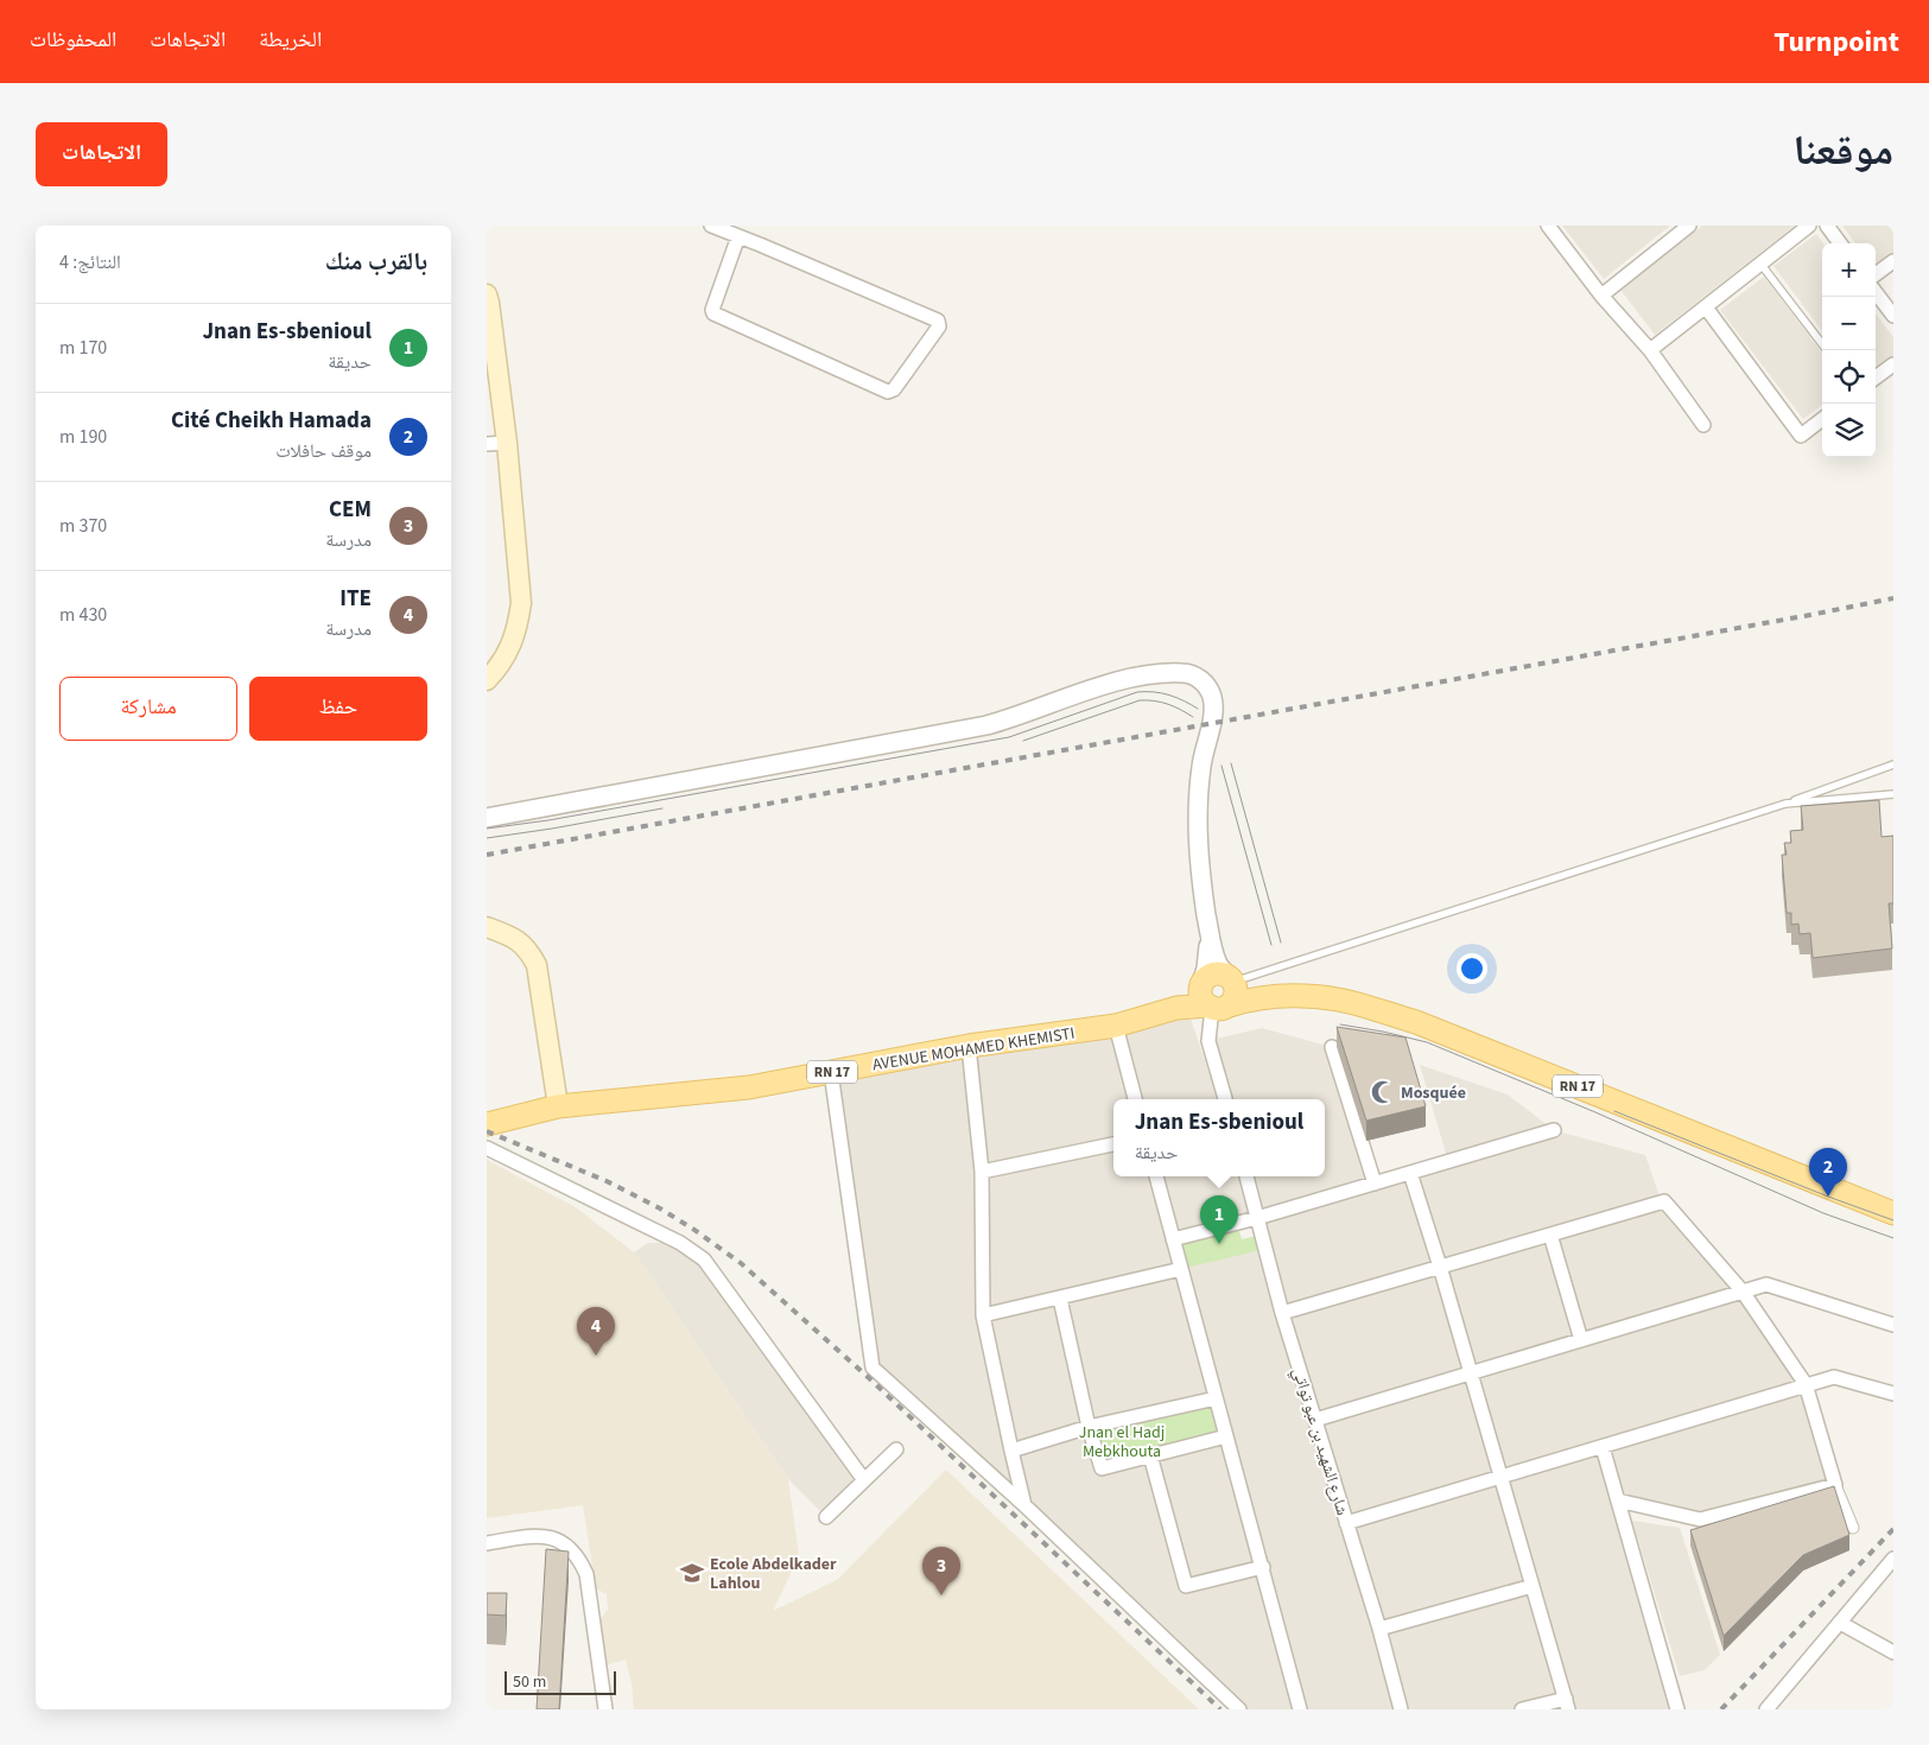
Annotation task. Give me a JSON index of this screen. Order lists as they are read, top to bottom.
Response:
{
  "streets": {
    "main road": ["AVENUE MOHAMED KHEMISTI", "RN 17"],
    "street": ["شارع الشهيد بن عبو تواتي"]
  },
  "crossings": [
    ["AVENUE MOHAMED KHEMISTI", "RN 17"]
  ],
  "parks": ["Jnan el Hadj Mebkhouta"],
  "places": {
    "mosque": ["Mosquée"],
    "school or university": ["Ecole Abdelkader Lahlou"]
  },
  "scale_bar": "50 m",
  "page": {
    "header": "Turnpoint",
    "nav": ["الخريطة", "الاتجاهات", "المحفوظات"],
    "title": "موقعنا",
    "buttons": [
      "الاتجاهات",
      ["حفظ", "مشاركة"]
    ],
    "heading": ["بالقرب منك", "النتائج: 4"],
    "map_buttons": ["+", "−"],
    "list": [
      {
        "mark": "1",
        "name": "Jnan Es-sbenioul",
        "note": "حديقة",
        "value": "170 m"
      },
      {
        "mark": "2",
        "name": "Cité Cheikh Hamada",
        "note": "موقف حافلات",
        "value": "190 m"
      },
      {
        "mark": "3",
        "name": "CEM",
        "note": "مدرسة",
        "value": "370 m"
      },
      {
        "mark": "4",
        "name": "ITE",
        "note": "مدرسة",
        "value": "430 m"
      }
    ],
    "popup": ["Jnan Es-sbenioul", "حديقة"],
    "pins": [
      "2",
      "1",
      "4",
      "3"
    ],
    "scale": "50 m"
  }
}
